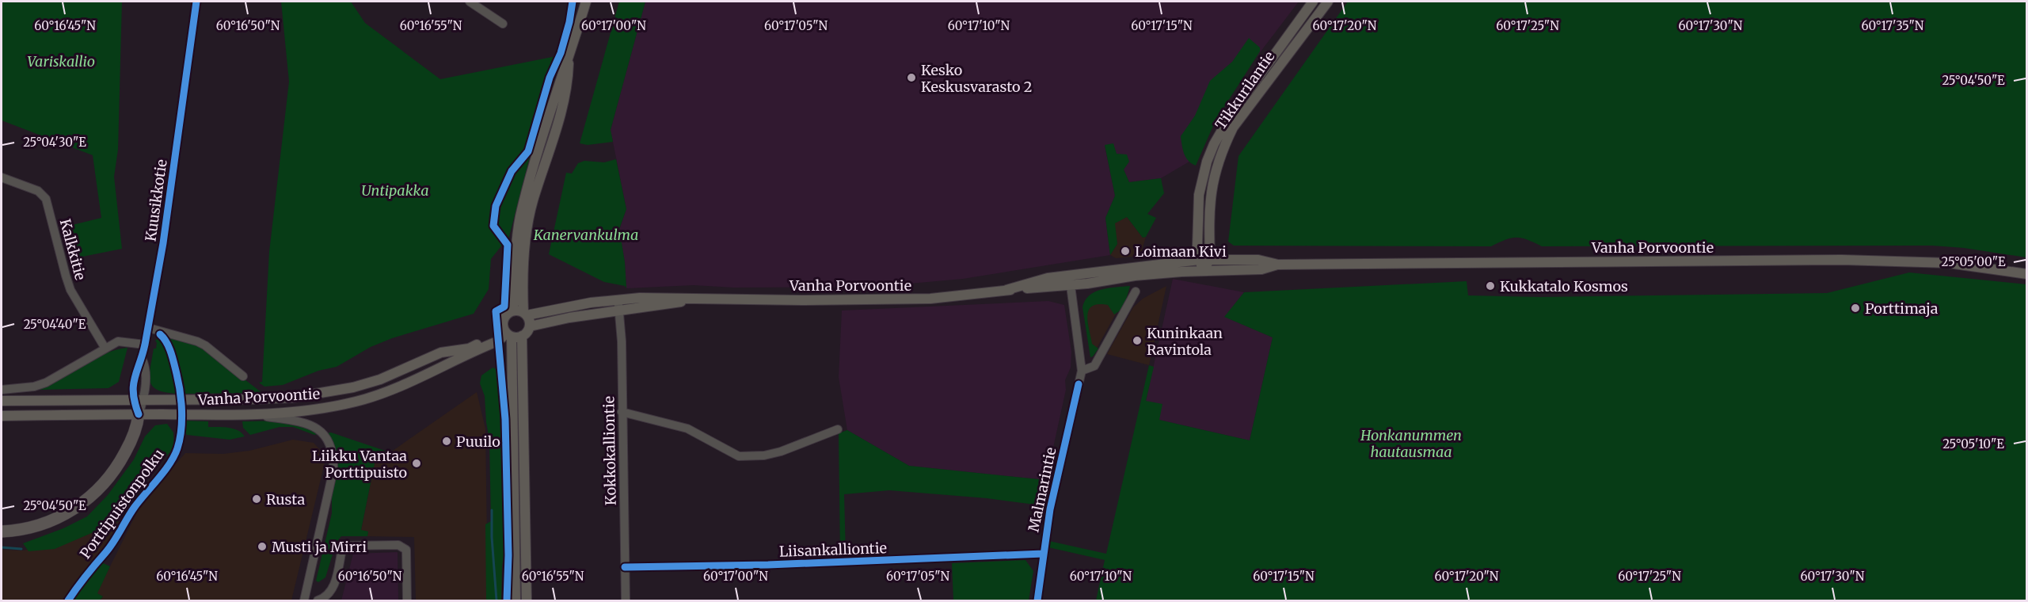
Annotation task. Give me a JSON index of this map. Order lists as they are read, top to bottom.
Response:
{
  "streets": {
    "main road": ["Tikkurilantie", "Vanha Porvoontie"],
    "street": [
      "Kuusikkotie",
      "Kalkkitie",
      "Kokkokalliontie",
      "Malmarintie",
      "Liisankalliontie"
    ],
    "cycle path": ["Porttipuistonpolku"]
  },
  "crossings": [
    ["Tikkurilantie", "Vanha Porvoontie"],
    ["Kuusikkotie", "Vanha Porvoontie"],
    ["Vanha Porvoontie", "Kokkokalliontie"],
    ["Vanha Porvoontie", "Malmarintie"],
    ["Kokkokalliontie", "Liisankalliontie"],
    ["Malmarintie", "Liisankalliontie"]
  ],
  "parks": [
    "Variskallio",
    "Untipakka",
    "Kanervankulma",
    "Honkanummen hautausmaa"
  ],
  "places": [
    "Kesko Keskusvarasto 2",
    "Loimaan Kivi",
    "Kukkatalo Kosmos",
    "Porttimaja",
    "Kuninkaan Ravintola",
    "Puuilo",
    "Liikku Vantaa Porttipuisto",
    "Rusta",
    "Musti ja Mirri"
  ],
  "coordinates": [
    "60°16'45\"N",
    "60°16'50\"N",
    "60°16'55\"N",
    "60°17'00\"N",
    "60°17'05\"N",
    "60°17'10\"N",
    "60°17'15\"N",
    "60°17'20\"N",
    "60°17'25\"N",
    "60°17'30\"N",
    "60°17'35\"N",
    "25°04'50\"E",
    "25°04'30\"E",
    "25°05'00\"E",
    "25°04'40\"E",
    "25°05'10\"E"
  ]
}
